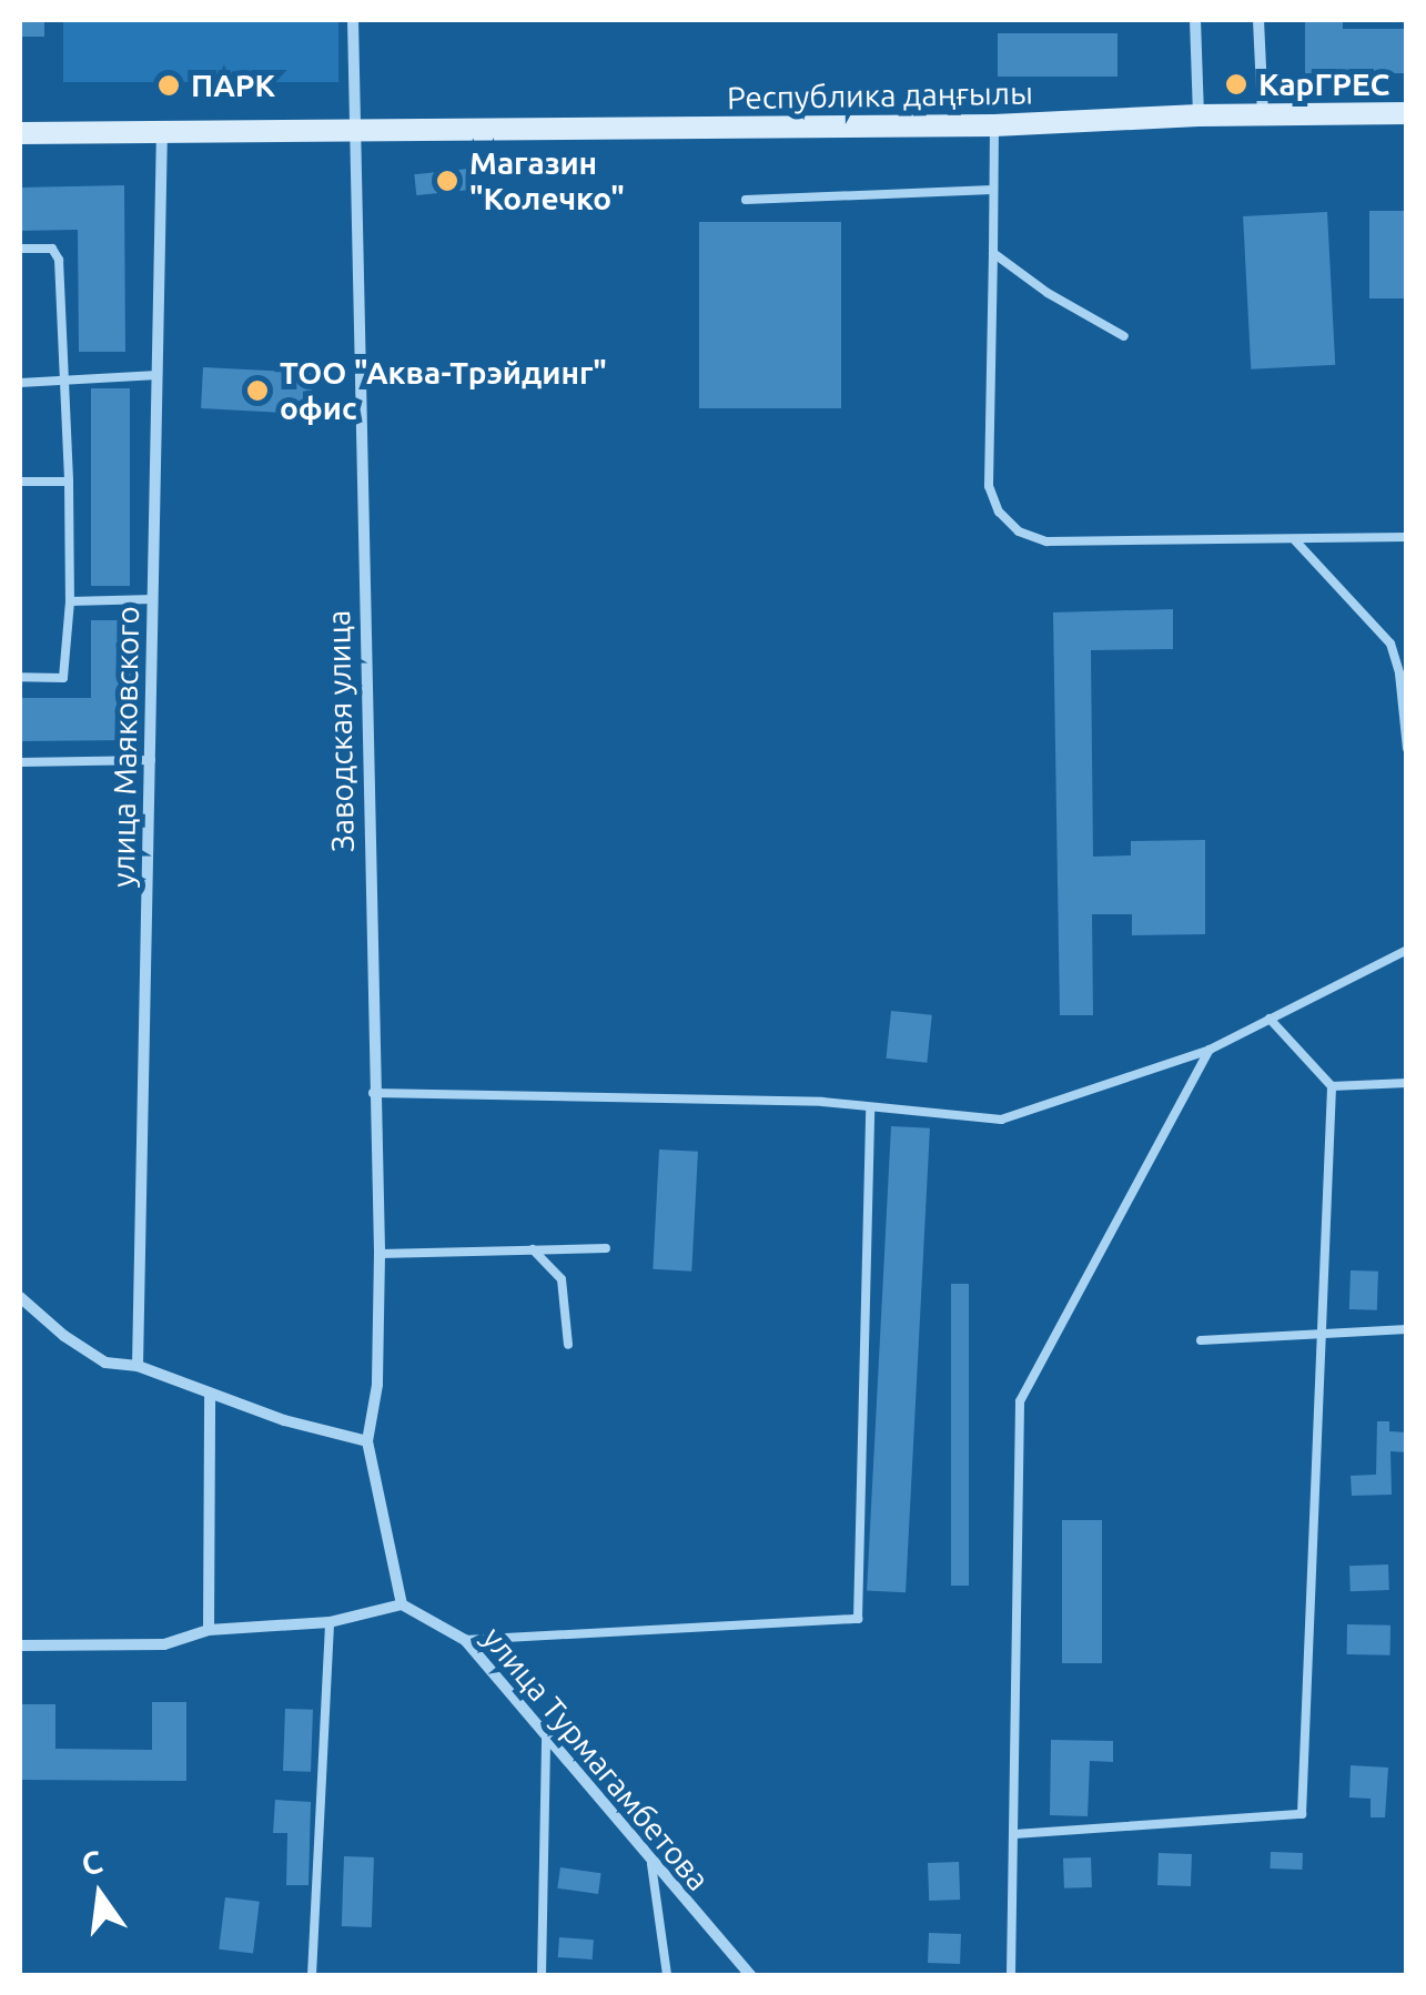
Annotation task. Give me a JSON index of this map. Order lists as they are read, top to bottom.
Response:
{
  "streets": {
    "main road": ["Республика даңғылы"],
    "street": ["Заводская улица", "улица Маяковского", "улица Турмагамбетова"]
  },
  "crossings": [
    ["Республика даңғылы", "Заводская улица"],
    ["Республика даңғылы", "улица Маяковского"]
  ],
  "places": [
    "КарГРЕС",
    "ПАРК",
    "Магазин \"Колечко\"",
    "ТОО \"Аква-Трэйдинг\" офис"
  ],
  "north": "top"
}
